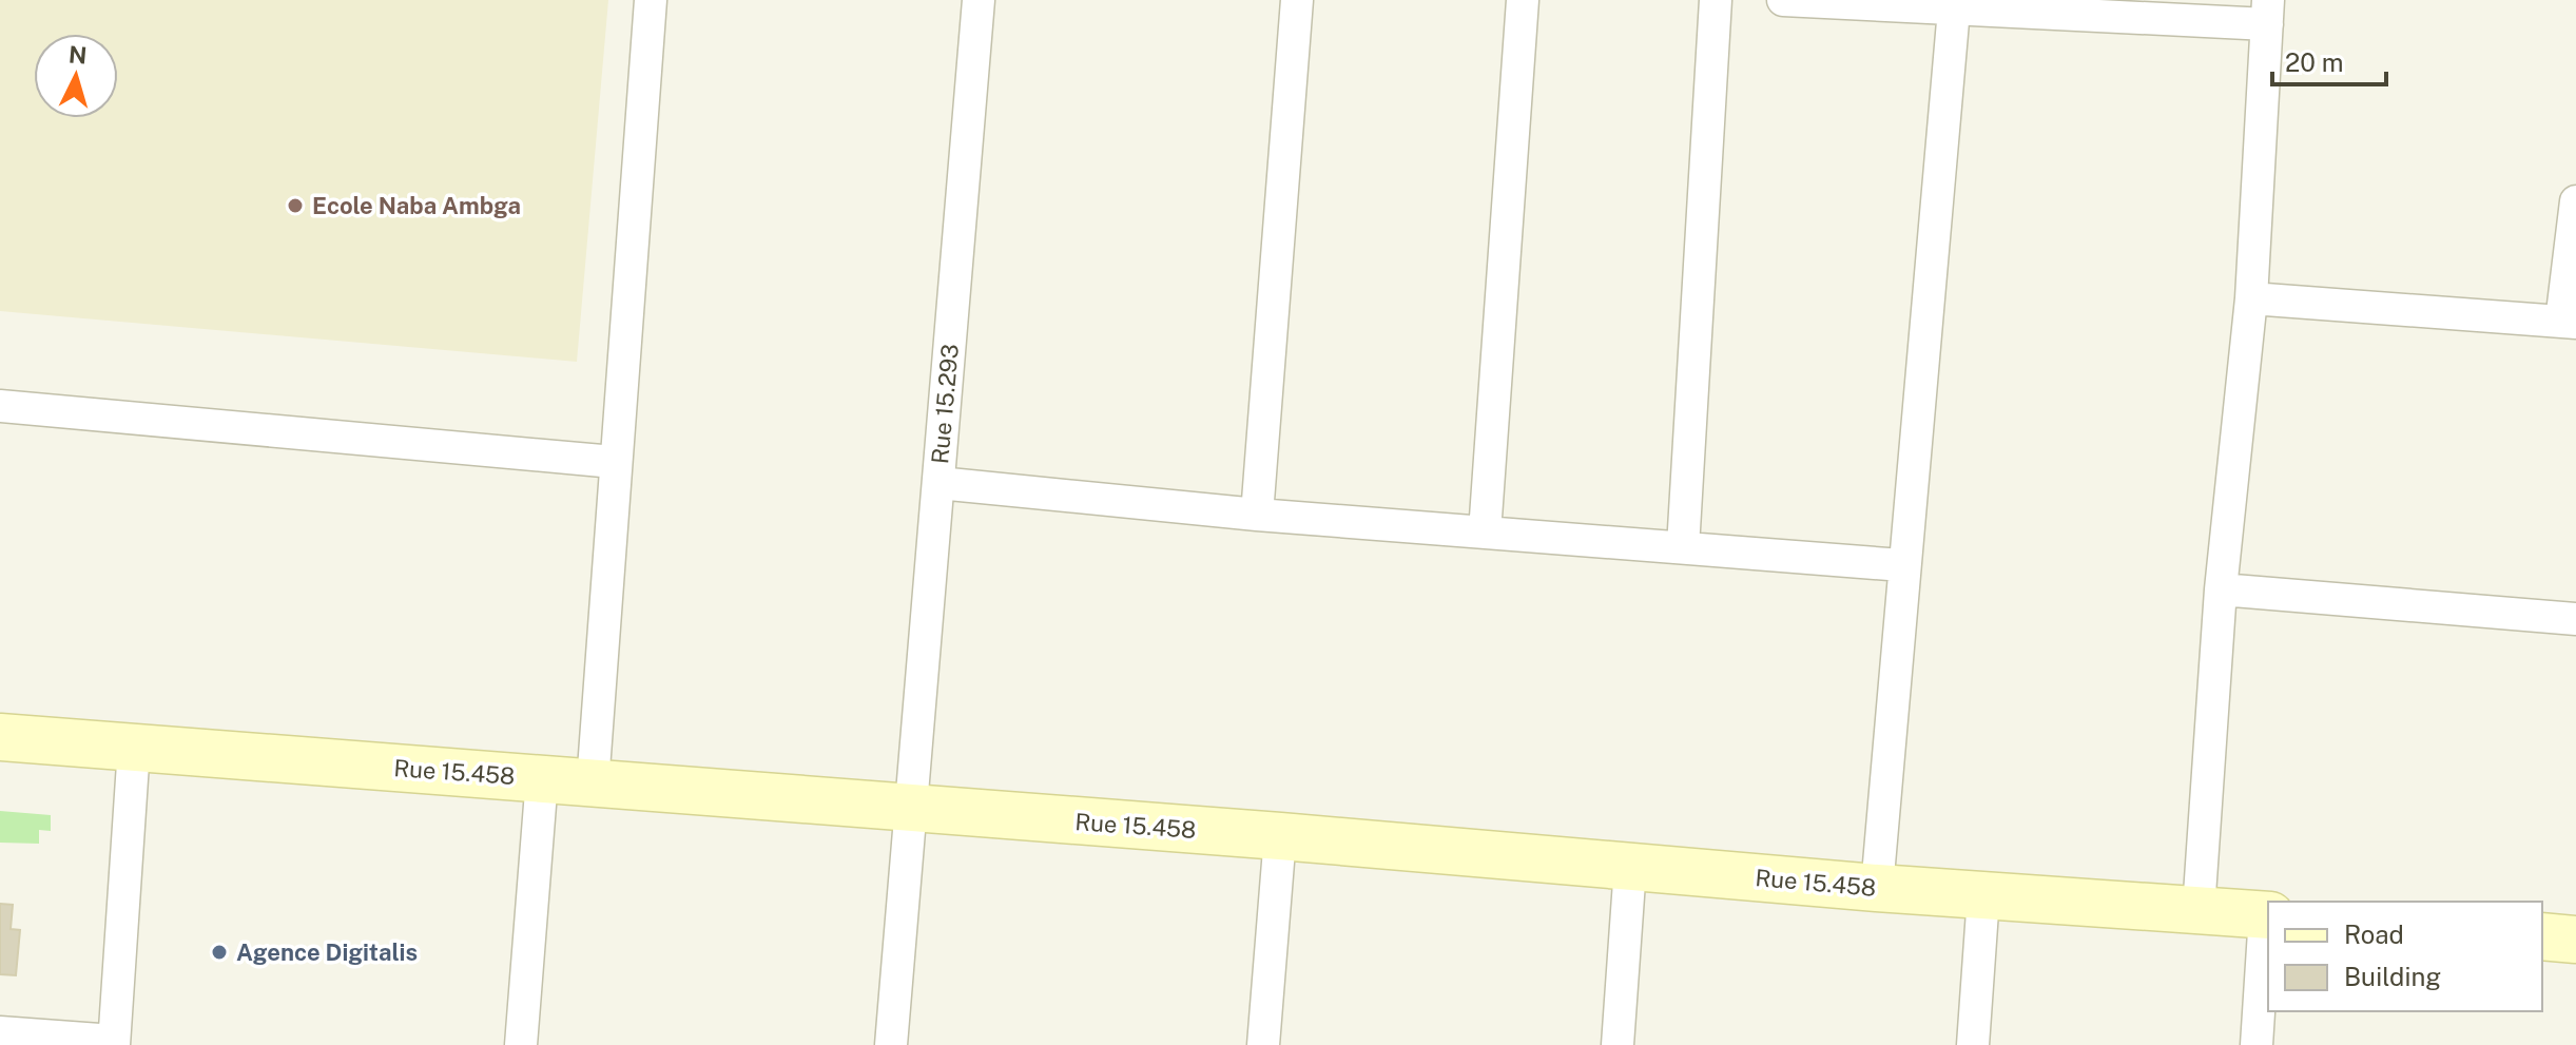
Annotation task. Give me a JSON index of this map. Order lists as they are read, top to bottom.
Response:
{
  "streets": {
    "main road": ["Rue 15.458"],
    "street": ["Rue 15.293"]
  },
  "crossings": [
    ["Rue 15.293", "Rue 15.458"]
  ],
  "places": ["Ecole Naba Ambga", "Agence Digitalis"],
  "legend": ["Road", "Building"],
  "scale_bar": "20 m",
  "north": "top"
}
